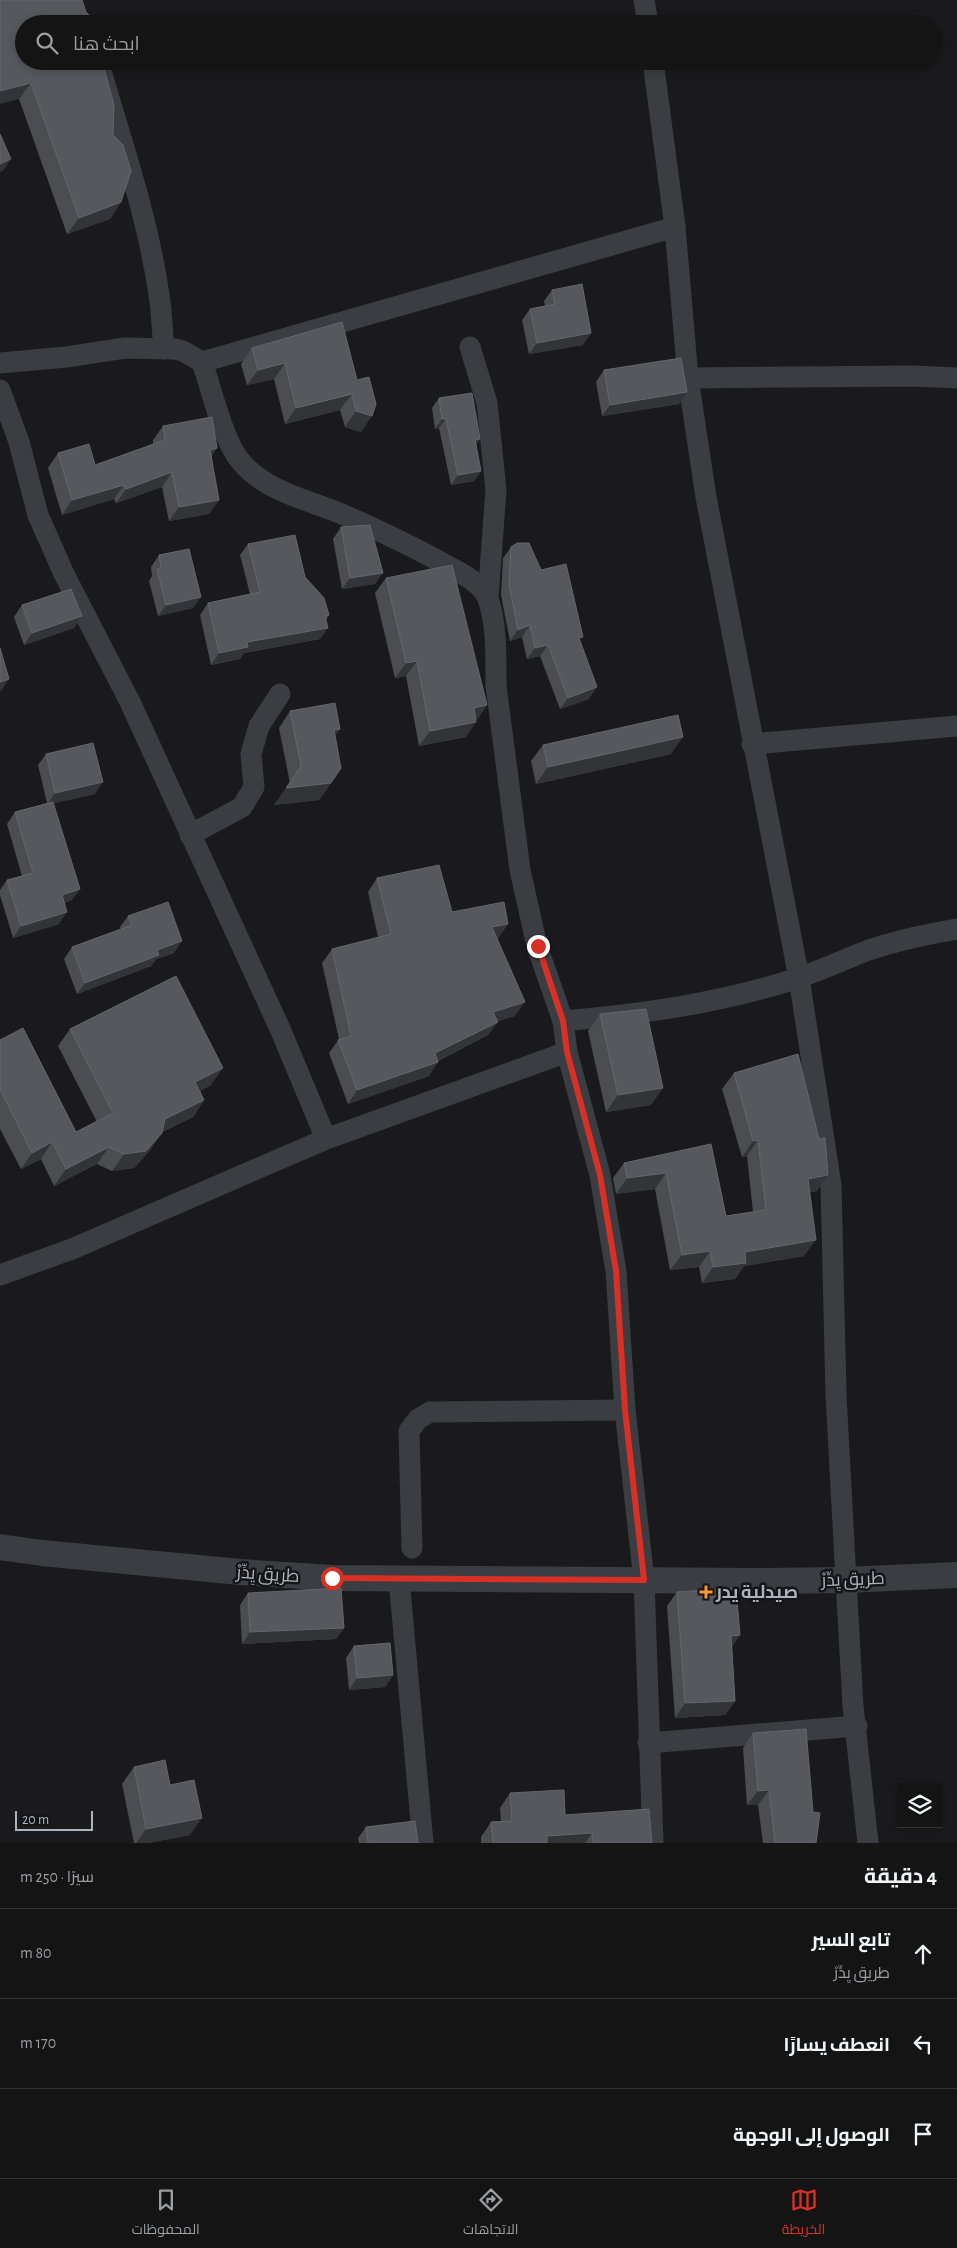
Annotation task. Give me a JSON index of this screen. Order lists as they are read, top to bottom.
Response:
{
  "streets": {
    "street": ["طريق يِدِّرْ"]
  },
  "places": {
    "health": ["صيدلية يدر"]
  },
  "scale_bar": "20 m",
  "page": {
    "search": "ابحث هنا",
    "scale": "20 m",
    "heading": ["4 دقيقة", "سيرًا · 250 m"],
    "list": [
      ["تابع السير", "طريق يِدِّرْ", "80 m"],
      ["انعطف يسارًا", "170 m"],
      "الوصول إلى الوجهة"
    ],
    "nav": ["الخريطة", "الاتجاهات", "المحفوظات"]
  }
}
